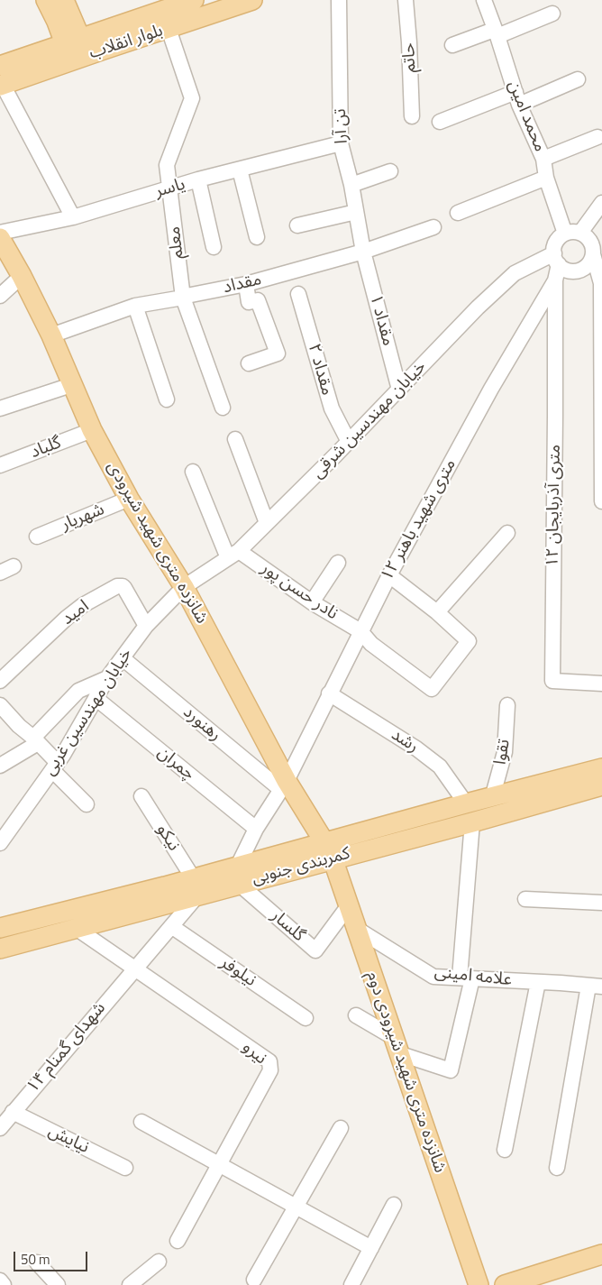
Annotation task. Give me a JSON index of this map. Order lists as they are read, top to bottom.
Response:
{
  "streets": {
    "main road": [
      "بلوار انقلاب",
      "شانزده متری شهید شیرودی",
      "کمربندی جنوبی",
      "شانزده متری شهید شیرودی دوم"
    ],
    "street": [
      "حاتم",
      "محمد امین",
      "تن آرا",
      "یاسر",
      "معلم",
      "مقداد",
      "مقداد ۱",
      "مقداد ۲",
      "خیابان مهندسین شرقی",
      "گلباد",
      "۱۲ متری آذربایجان",
      "شهریار",
      "۱۲ متری شهید باهنر",
      "نادر حسن پور",
      "امید",
      "خیابان مهندسین غربی",
      "رهنورد",
      "رشد",
      "تقوا",
      "چمران",
      "نیکو",
      "گلسار",
      "نیلوفر",
      "علامه امینی",
      "۱۴ شهدای گمنام",
      "نیرو",
      "نیایش"
    ]
  },
  "crossings": [
    ["بلوار انقلاب", "معلم"],
    ["محمد امین", "خیابان مهندسین شرقی"],
    ["محمد امین", "۱۲ متری شهید باهنر"],
    ["تن آرا", "یاسر"],
    ["تن آرا", "مقداد"],
    ["تن آرا", "مقداد ۱"],
    ["یاسر", "معلم"],
    ["معلم", "مقداد"],
    ["مقداد", "مقداد ۱"],
    ["مقداد", "شانزده متری شهید شیرودی"],
    ["مقداد ۱", "خیابان مهندسین شرقی"],
    ["مقداد ۲", "خیابان مهندسین شرقی"],
    ["خیابان مهندسین شرقی", "۱۲ متری شهید باهنر"],
    ["خیابان مهندسین شرقی", "شانزده متری شهید شیرودی"],
    ["خیابان مهندسین شرقی", "نادر حسن پور"],
    ["خیابان مهندسین شرقی", "خیابان مهندسین غربی"],
    ["گلباد", "شانزده متری شهید شیرودی"],
    ["۱۲ متری آذربایجان", "۱۲ متری شهید باهنر"],
    ["شهریار", "شانزده متری شهید شیرودی"],
    ["۱۲ متری شهید باهنر", "شانزده متری شهید شیرودی"],
    ["۱۲ متری شهید باهنر", "نادر حسن پور"],
    ["۱۲ متری شهید باهنر", "رهنورد"],
    ["۱۲ متری شهید باهنر", "رشد"],
    ["۱۲ متری شهید باهنر", "چمران"],
    ["۱۲ متری شهید باهنر", "کمربندی جنوبی"],
    ["۱۲ متری شهید باهنر", "گلسار"],
    ["شانزده متری شهید شیرودی", "خیابان مهندسین غربی"],
    ["شانزده متری شهید شیرودی", "رهنورد"],
    ["شانزده متری شهید شیرودی", "کمربندی جنوبی"],
    ["شانزده متری شهید شیرودی", "شانزده متری شهید شیرودی دوم"],
    ["امید", "خیابان مهندسین غربی"],
    ["خیابان مهندسین غربی", "رهنورد"],
    ["خیابان مهندسین غربی", "چمران"],
    ["رشد", "کمربندی جنوبی"],
    ["تقوا", "کمربندی جنوبی"],
    ["نیکو", "کمربندی جنوبی"],
    ["نیکو", "۱۴ شهدای گمنام"],
    ["کمربندی جنوبی", "گلسار"],
    ["کمربندی جنوبی", "۱۴ شهدای گمنام"],
    ["کمربندی جنوبی", "نیرو"],
    ["کمربندی جنوبی", "شانزده متری شهید شیرودی دوم"],
    ["گلسار", "شانزده متری شهید شیرودی دوم"],
    ["نیلوفر", "۱۴ شهدای گمنام"],
    ["علامه امینی", "شانزده متری شهید شیرودی دوم"],
    ["۱۴ شهدای گمنام", "نیرو"],
    ["۱۴ شهدای گمنام", "نیایش"]
  ],
  "scale_bar": "50 m"
}
